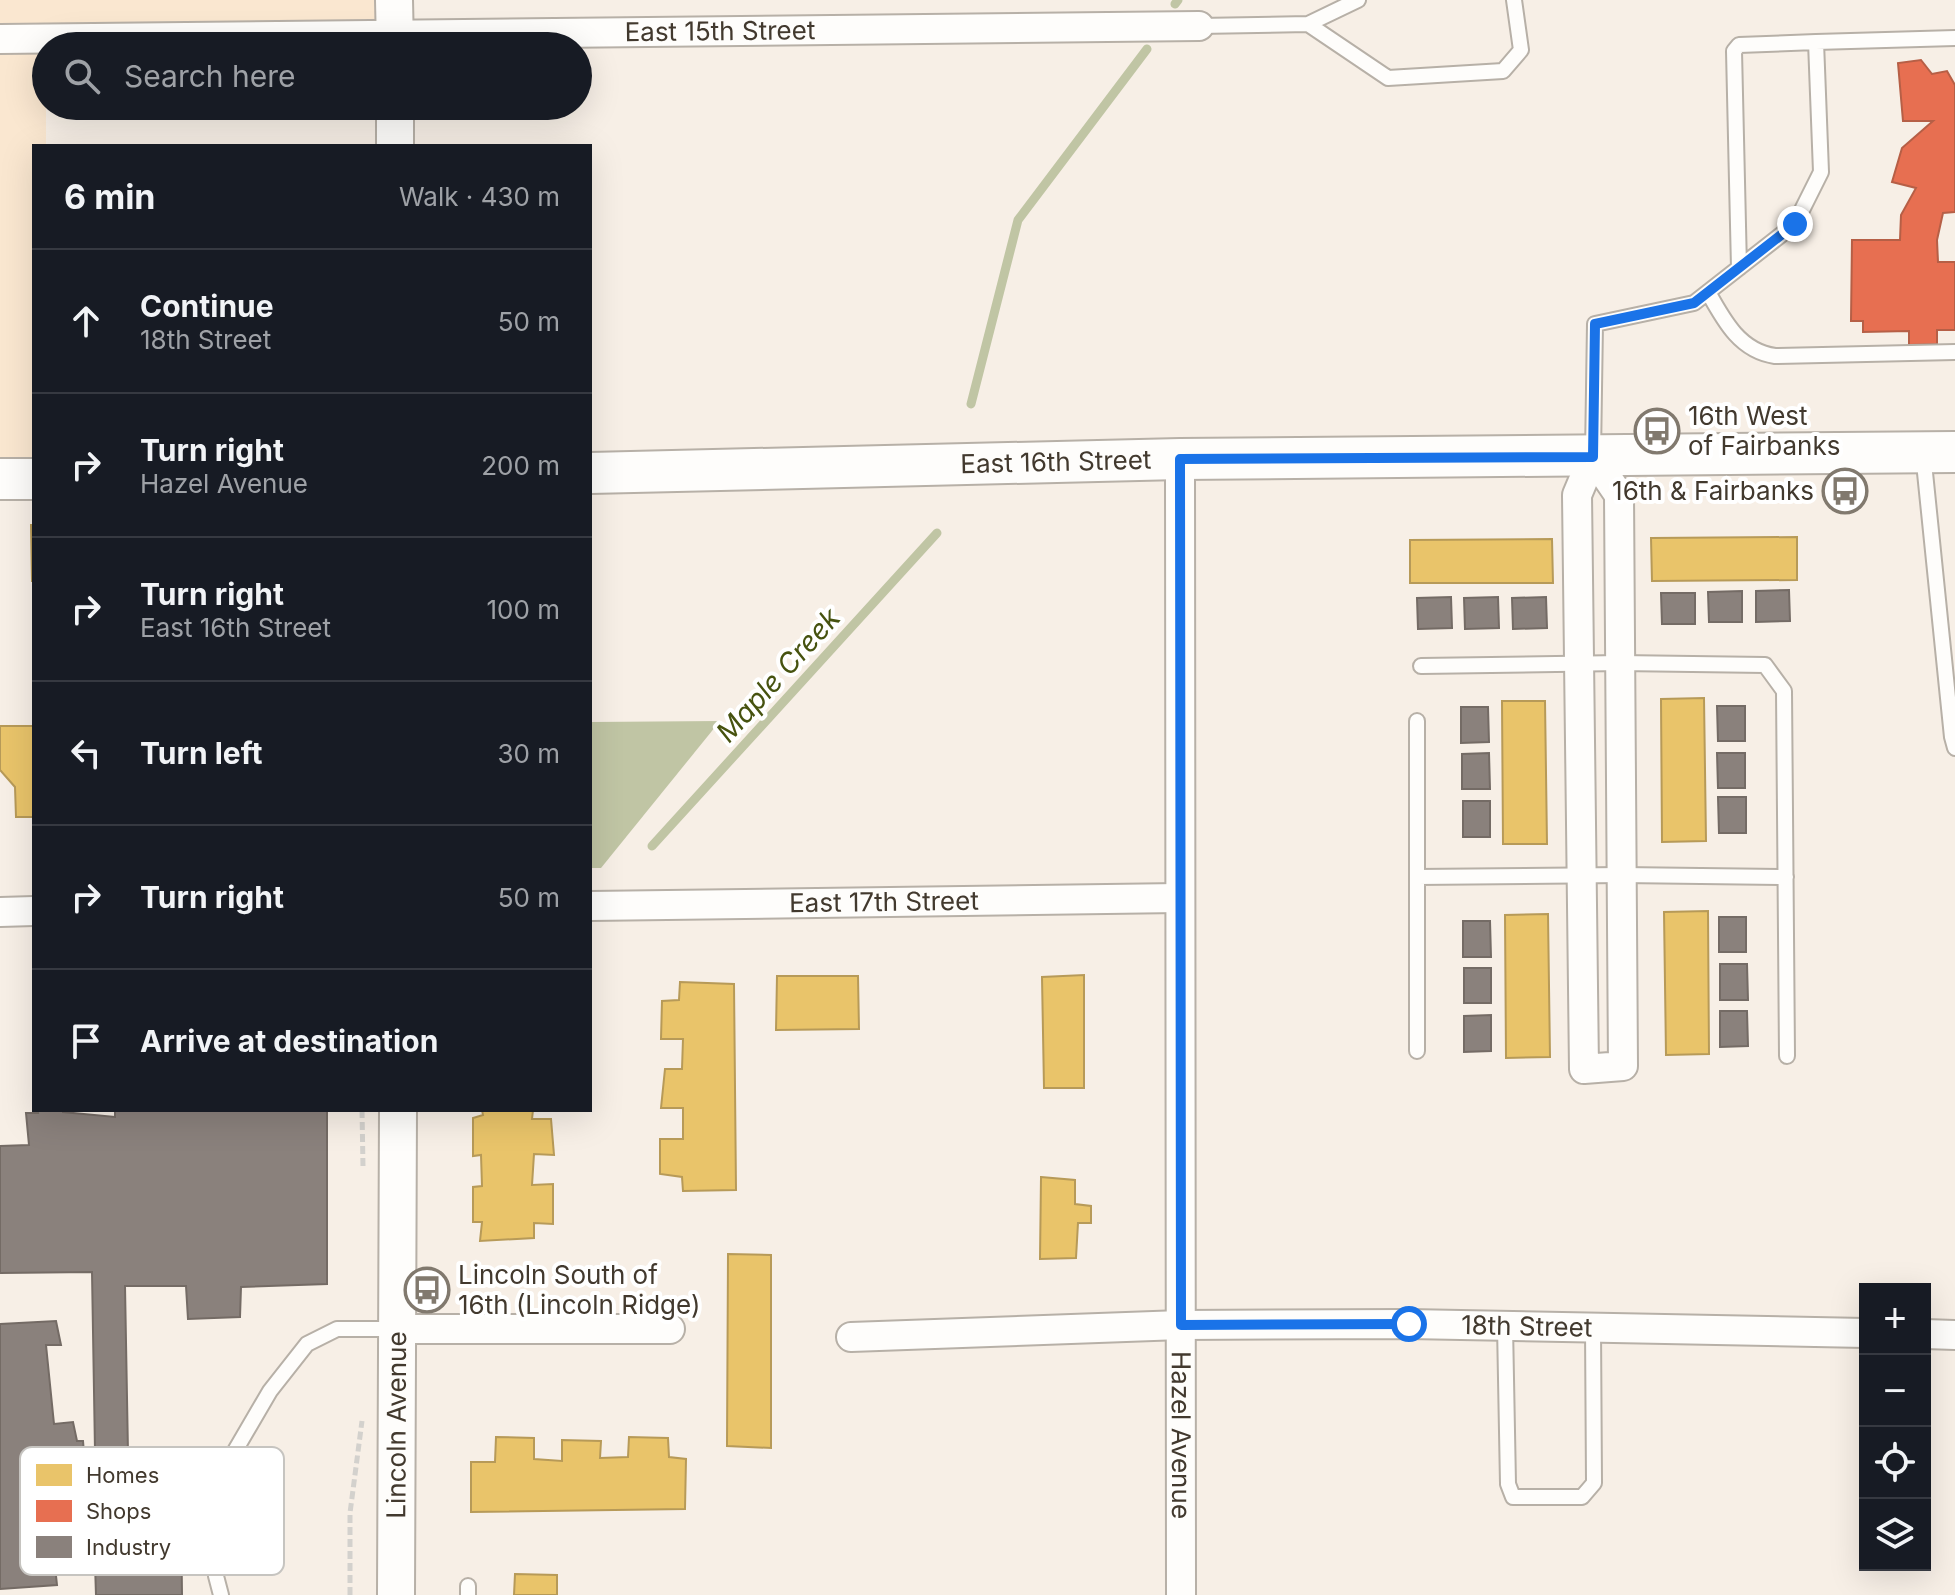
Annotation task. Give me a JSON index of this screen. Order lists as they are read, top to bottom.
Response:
{
  "streets": {
    "main road": ["East 16th Street"],
    "street": [
      "East 15th Street",
      "East 17th Street",
      "18th Street",
      "Lincoln Avenue",
      "Hazel Avenue"
    ]
  },
  "crossings": [
    ["East 16th Street", "Hazel Avenue"],
    ["East 17th Street", "Hazel Avenue"],
    ["18th Street", "Hazel Avenue"]
  ],
  "water": ["Maple Creek"],
  "places": {
    "bus stop": ["16th West of Fairbanks", "16th & Fairbanks", "Lincoln South of 16th (Lincoln Ridge)"]
  },
  "legend": ["Homes", "Shops", "Industry"],
  "page": {
    "search": "Search here",
    "heading": ["6 min", "Walk · 430 m"],
    "list": [
      ["Continue", "18th Street", "50 m"],
      ["Turn right", "Hazel Avenue", "200 m"],
      ["Turn right", "East 16th Street", "100 m"],
      ["Turn left", "30 m"],
      ["Turn right", "50 m"],
      "Arrive at destination"
    ],
    "map_buttons": ["+", "−"]
  }
}
